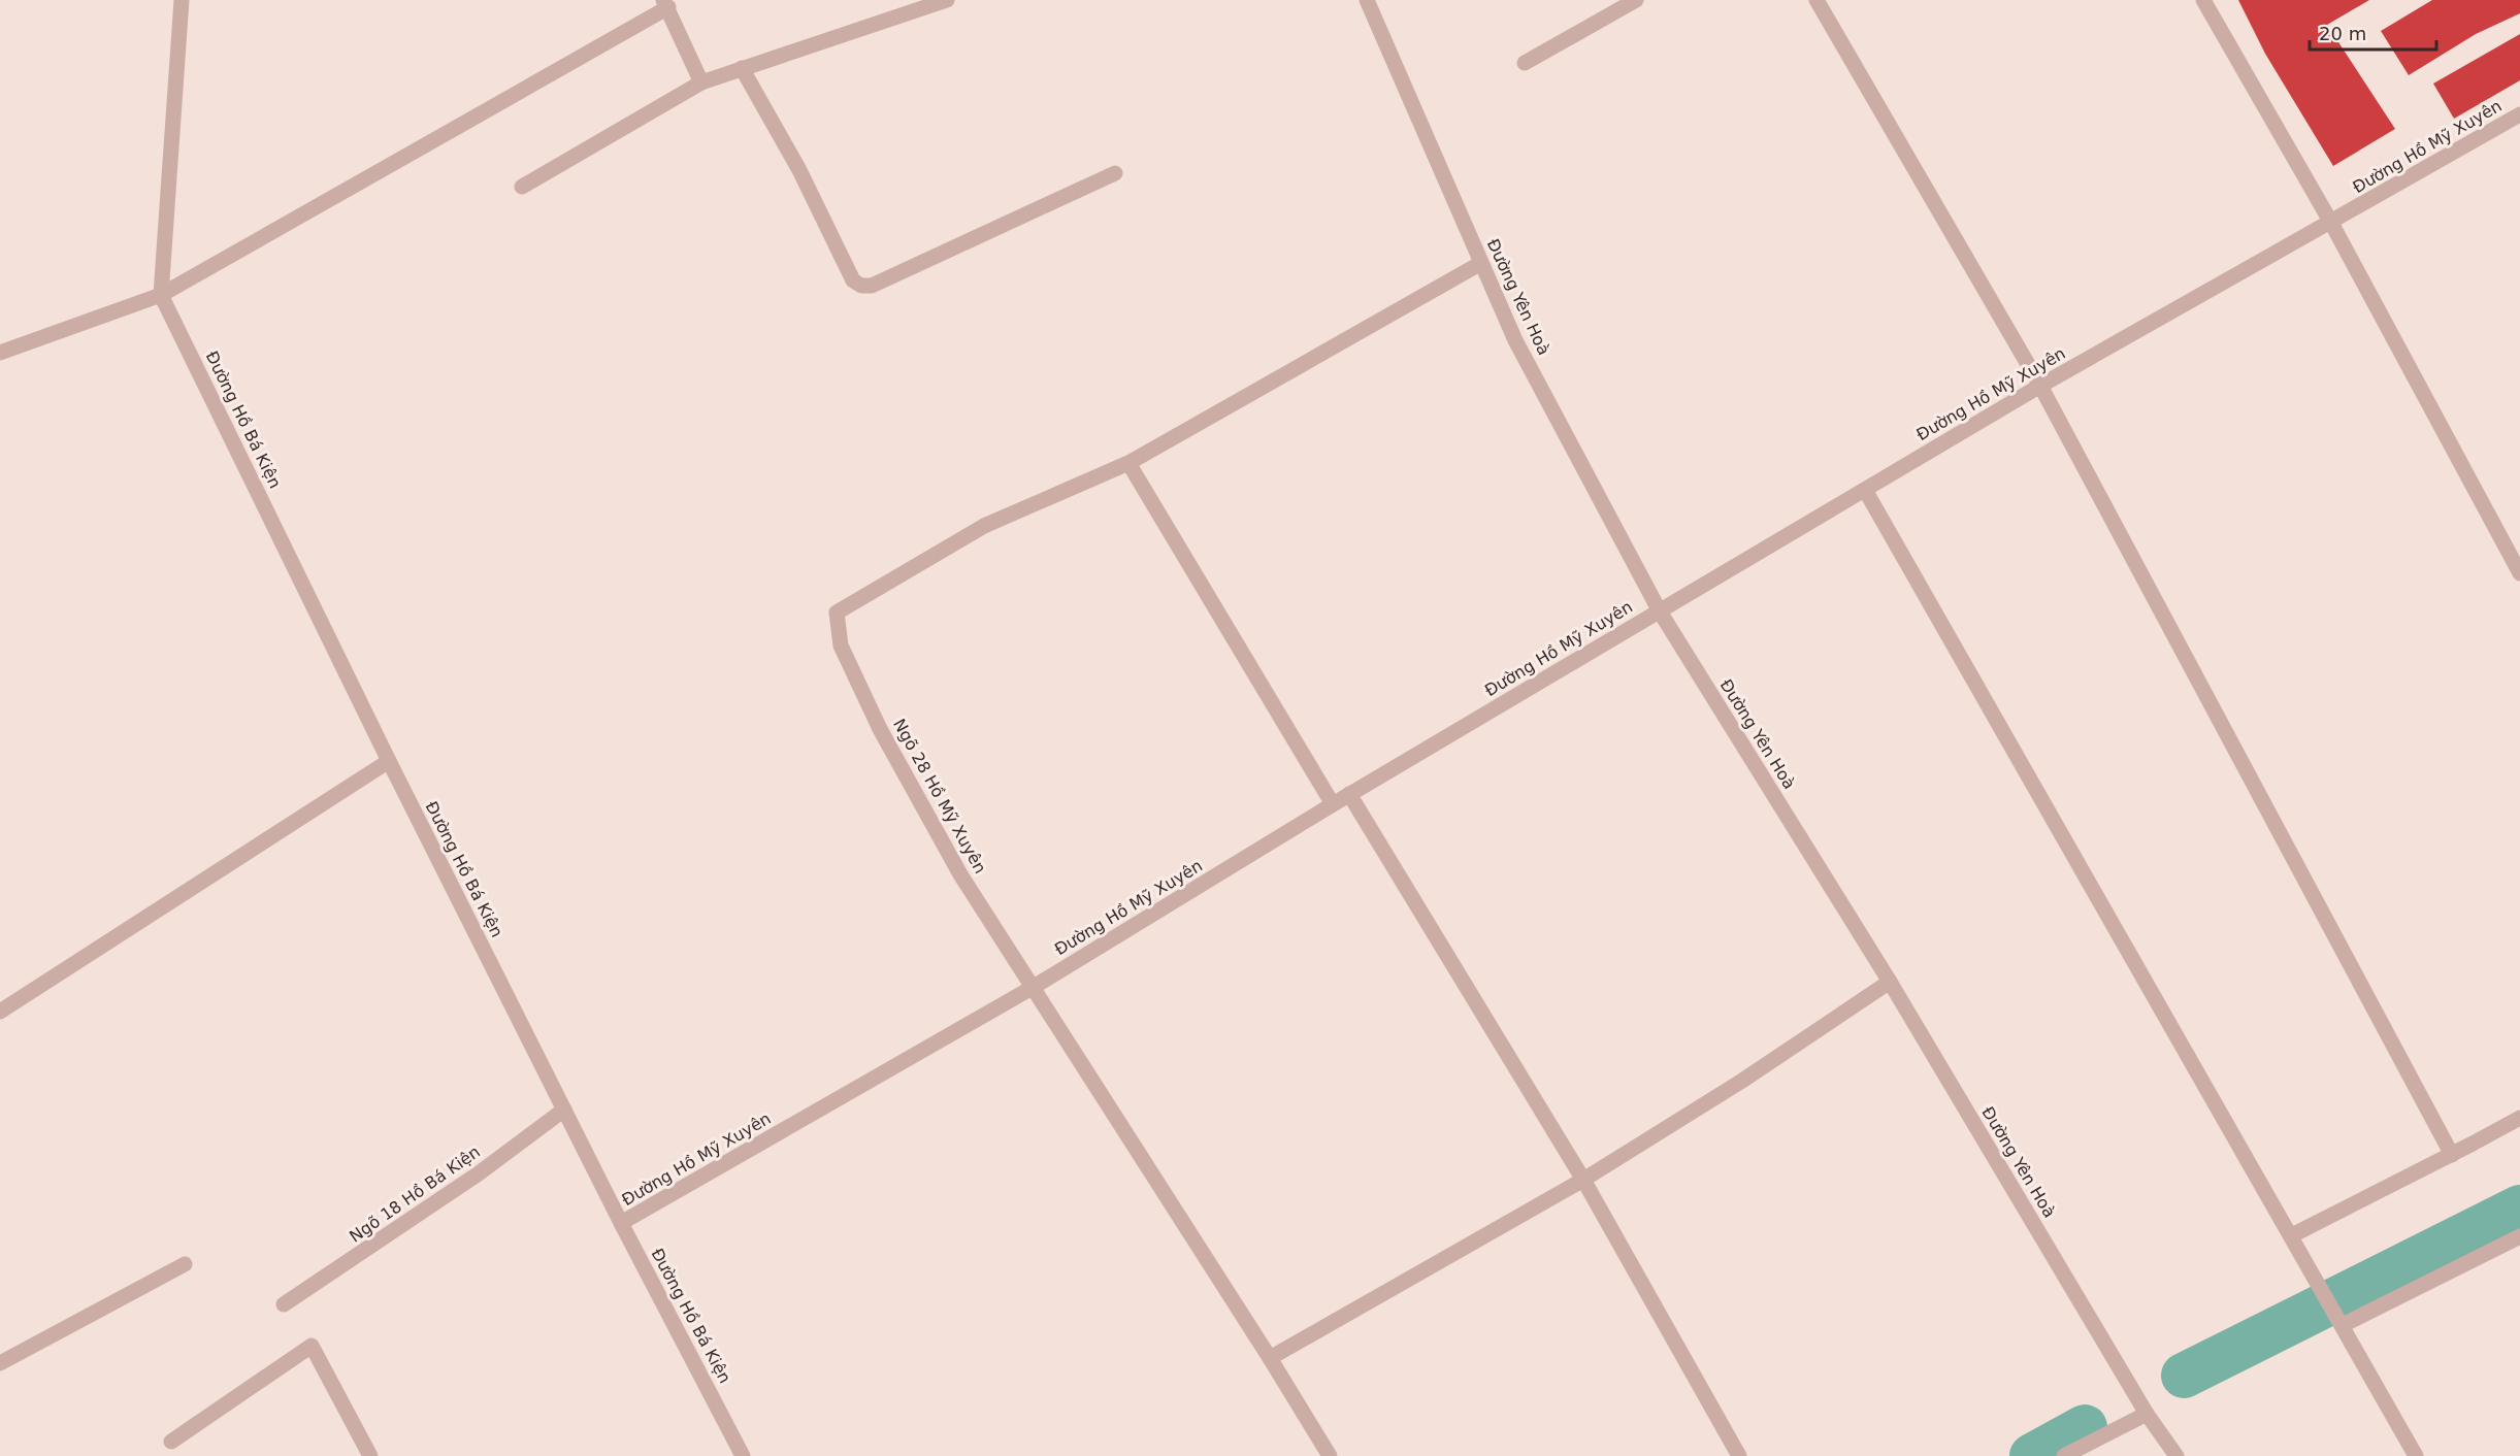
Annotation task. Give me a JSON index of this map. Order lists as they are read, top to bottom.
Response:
{
  "streets": {
    "street": [
      "Đường Hồ Mỹ Xuyên",
      "Đường Yên Hoà",
      "Đường Hồ Bá Kiện",
      "Ngõ 28 Hồ Mỹ Xuyên",
      "Ngõ 18 Hồ Bá Kiện"
    ]
  },
  "crossings": [
    ["Đường Hồ Mỹ Xuyên", "Đường Yên Hoà"],
    ["Đường Hồ Mỹ Xuyên", "Đường Hồ Bá Kiện"],
    ["Đường Hồ Mỹ Xuyên", "Ngõ 28 Hồ Mỹ Xuyên"],
    ["Đường Hồ Bá Kiện", "Ngõ 18 Hồ Bá Kiện"]
  ],
  "scale_bar": "20 m"
}
